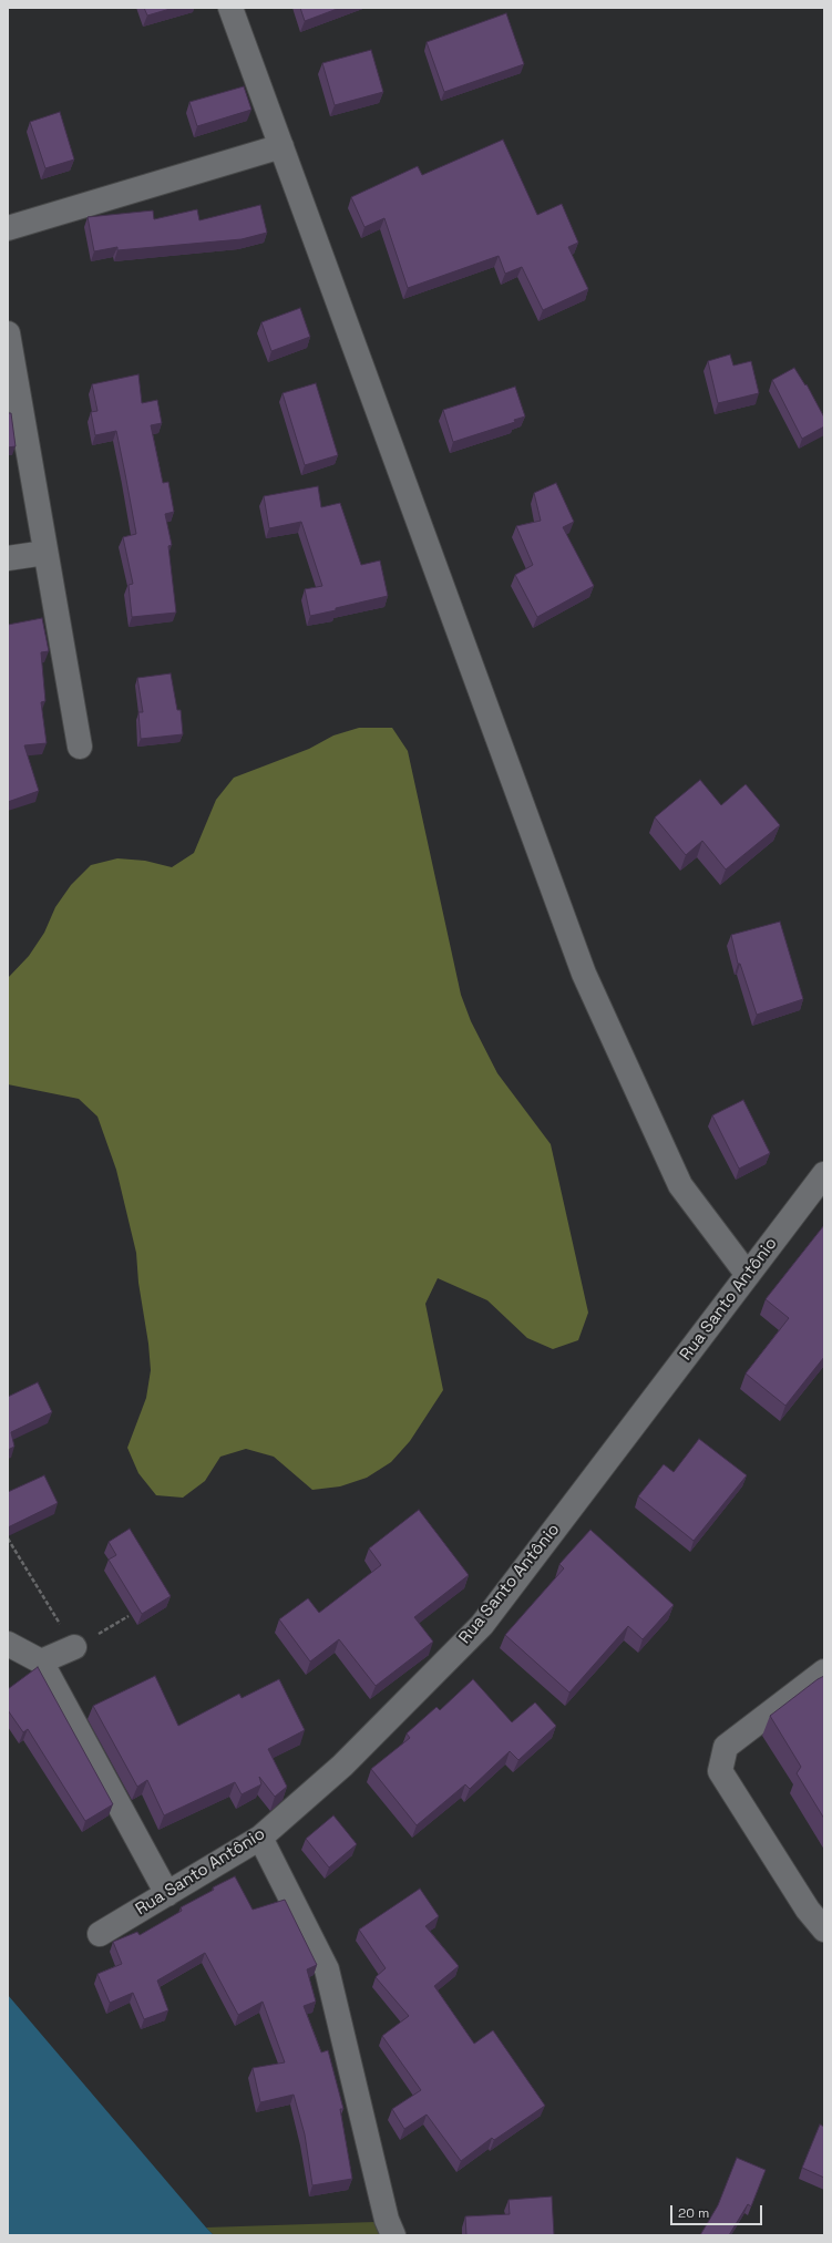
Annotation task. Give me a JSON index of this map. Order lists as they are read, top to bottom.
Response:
{
  "streets": {
    "street": ["Rua Santo Antônio"]
  },
  "scale_bar": "20 m"
}
